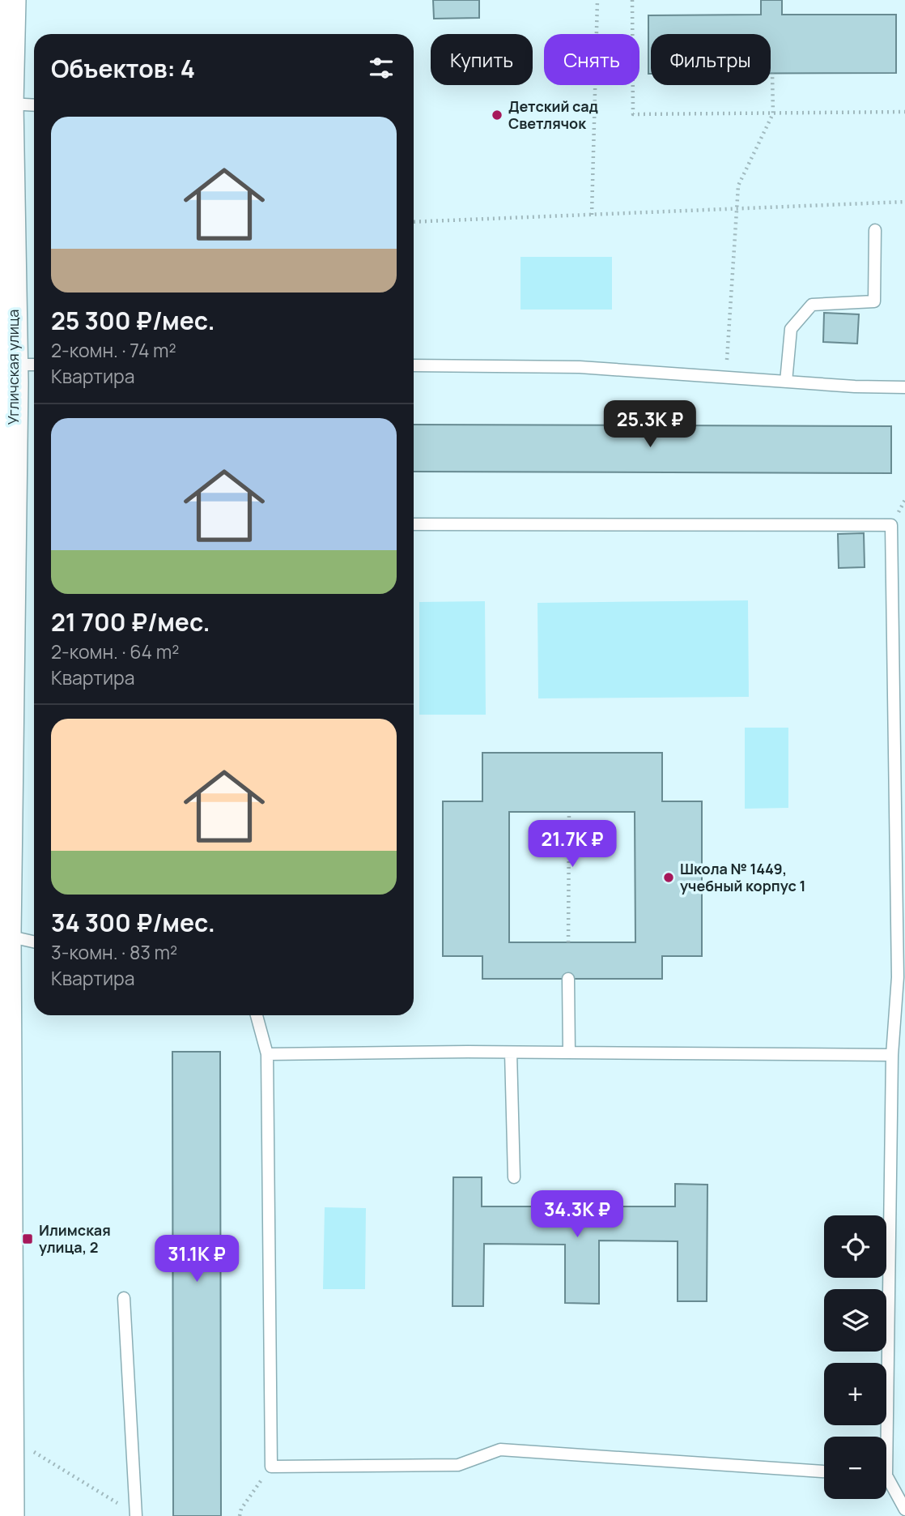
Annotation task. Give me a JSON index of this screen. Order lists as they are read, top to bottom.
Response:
{
  "streets": {
    "street": ["Угличская улица"]
  },
  "places": {
    "other": ["Детский сад Светлячок", "Школа № 1449, учебный корпус 1"],
    "transit": ["Илимская улица, 2"]
  },
  "page": {
    "chip": ["Купить", "Снять", "Фильтры"],
    "heading": "Объектов: 4",
    "list": [
      {
        "name": "25 300 ₽/мес.",
        "note": "2-комн. · 74 m² · Квартира"
      },
      {
        "name": "21 700 ₽/мес.",
        "note": "2-комн. · 64 m² · Квартира"
      },
      {
        "name": "34 300 ₽/мес.",
        "note": "3-комн. · 83 m² · Квартира"
      }
    ],
    "price": [
      "25.3K ₽",
      "21.7K ₽",
      "34.3K ₽",
      "31.1K ₽"
    ],
    "map_buttons": ["+", "−"]
  }
}
